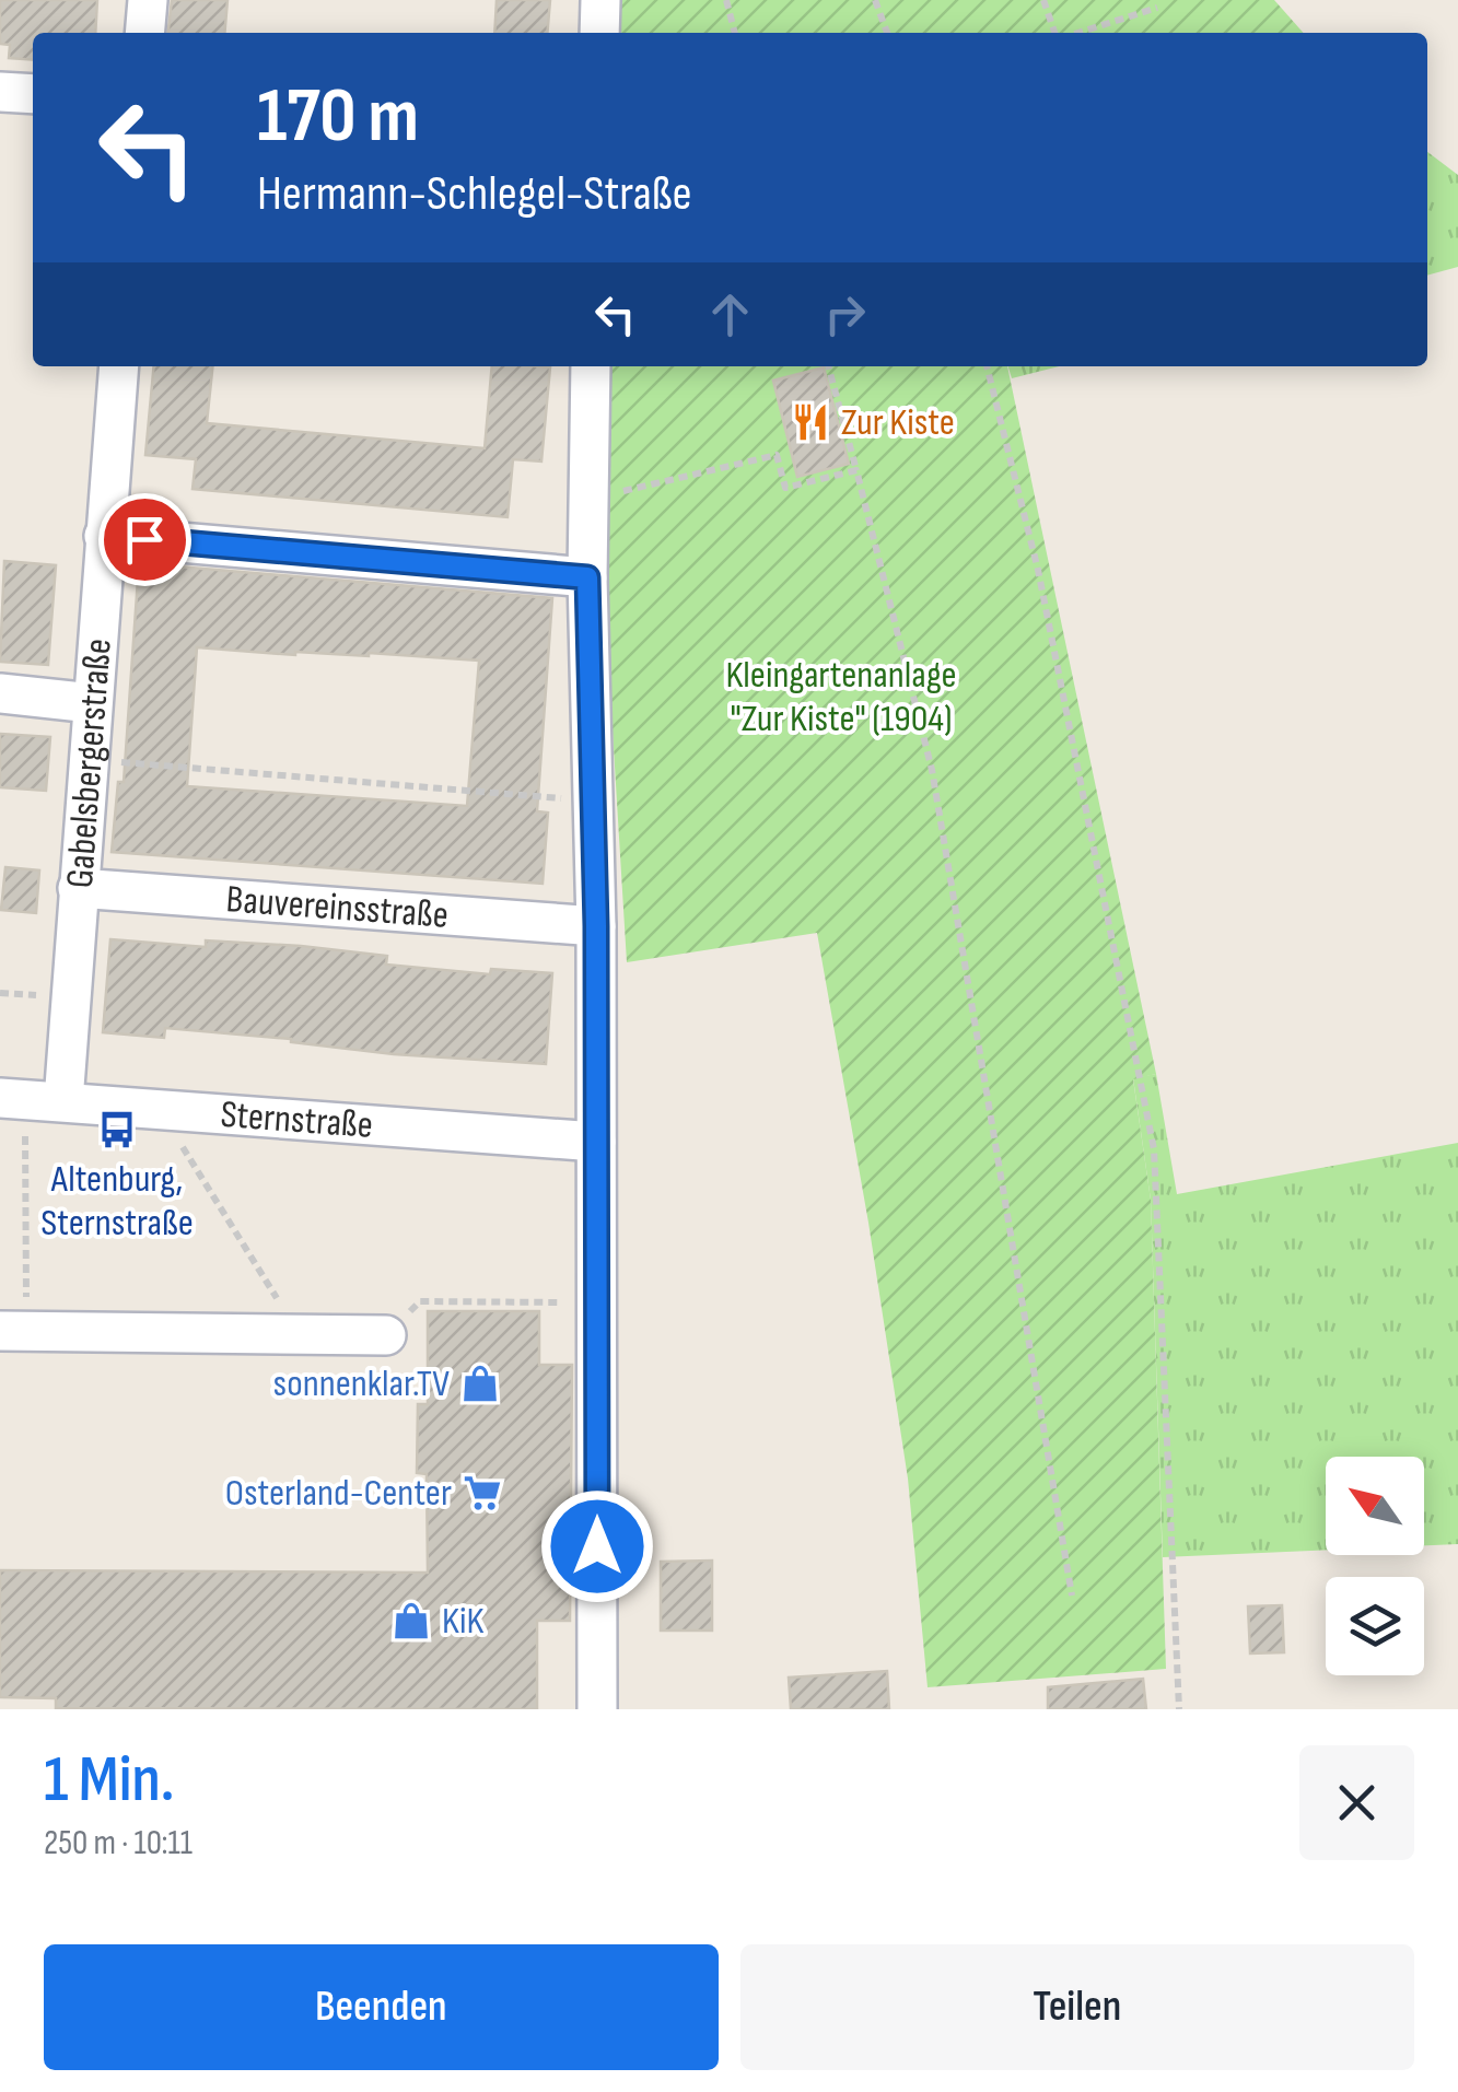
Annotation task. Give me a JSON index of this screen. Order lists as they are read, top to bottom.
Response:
{
  "streets": {
    "street": ["Gabelsbergerstraße", "Bauvereinsstraße", "Sternstraße"]
  },
  "crossings": [
    ["Gabelsbergerstraße", "Bauvereinsstraße"],
    ["Gabelsbergerstraße", "Sternstraße"]
  ],
  "parks": ["Kleingartenanlage \"Zur Kiste\" (1904)"],
  "places": {
    "restaurant": ["Zur Kiste"],
    "bus stop": ["Altenburg, Sternstraße"],
    "shop": ["sonnenklar.TV", "KiK"],
    "supermarket": ["Osterland-Center"]
  },
  "north": "top left",
  "page": {
    "turn": ["170 m", "Hermann-Schlegel-Straße"],
    "heading": ["1 Min.", "250 m · 10:11"],
    "buttons": ["Beenden", "Teilen"]
  }
}
